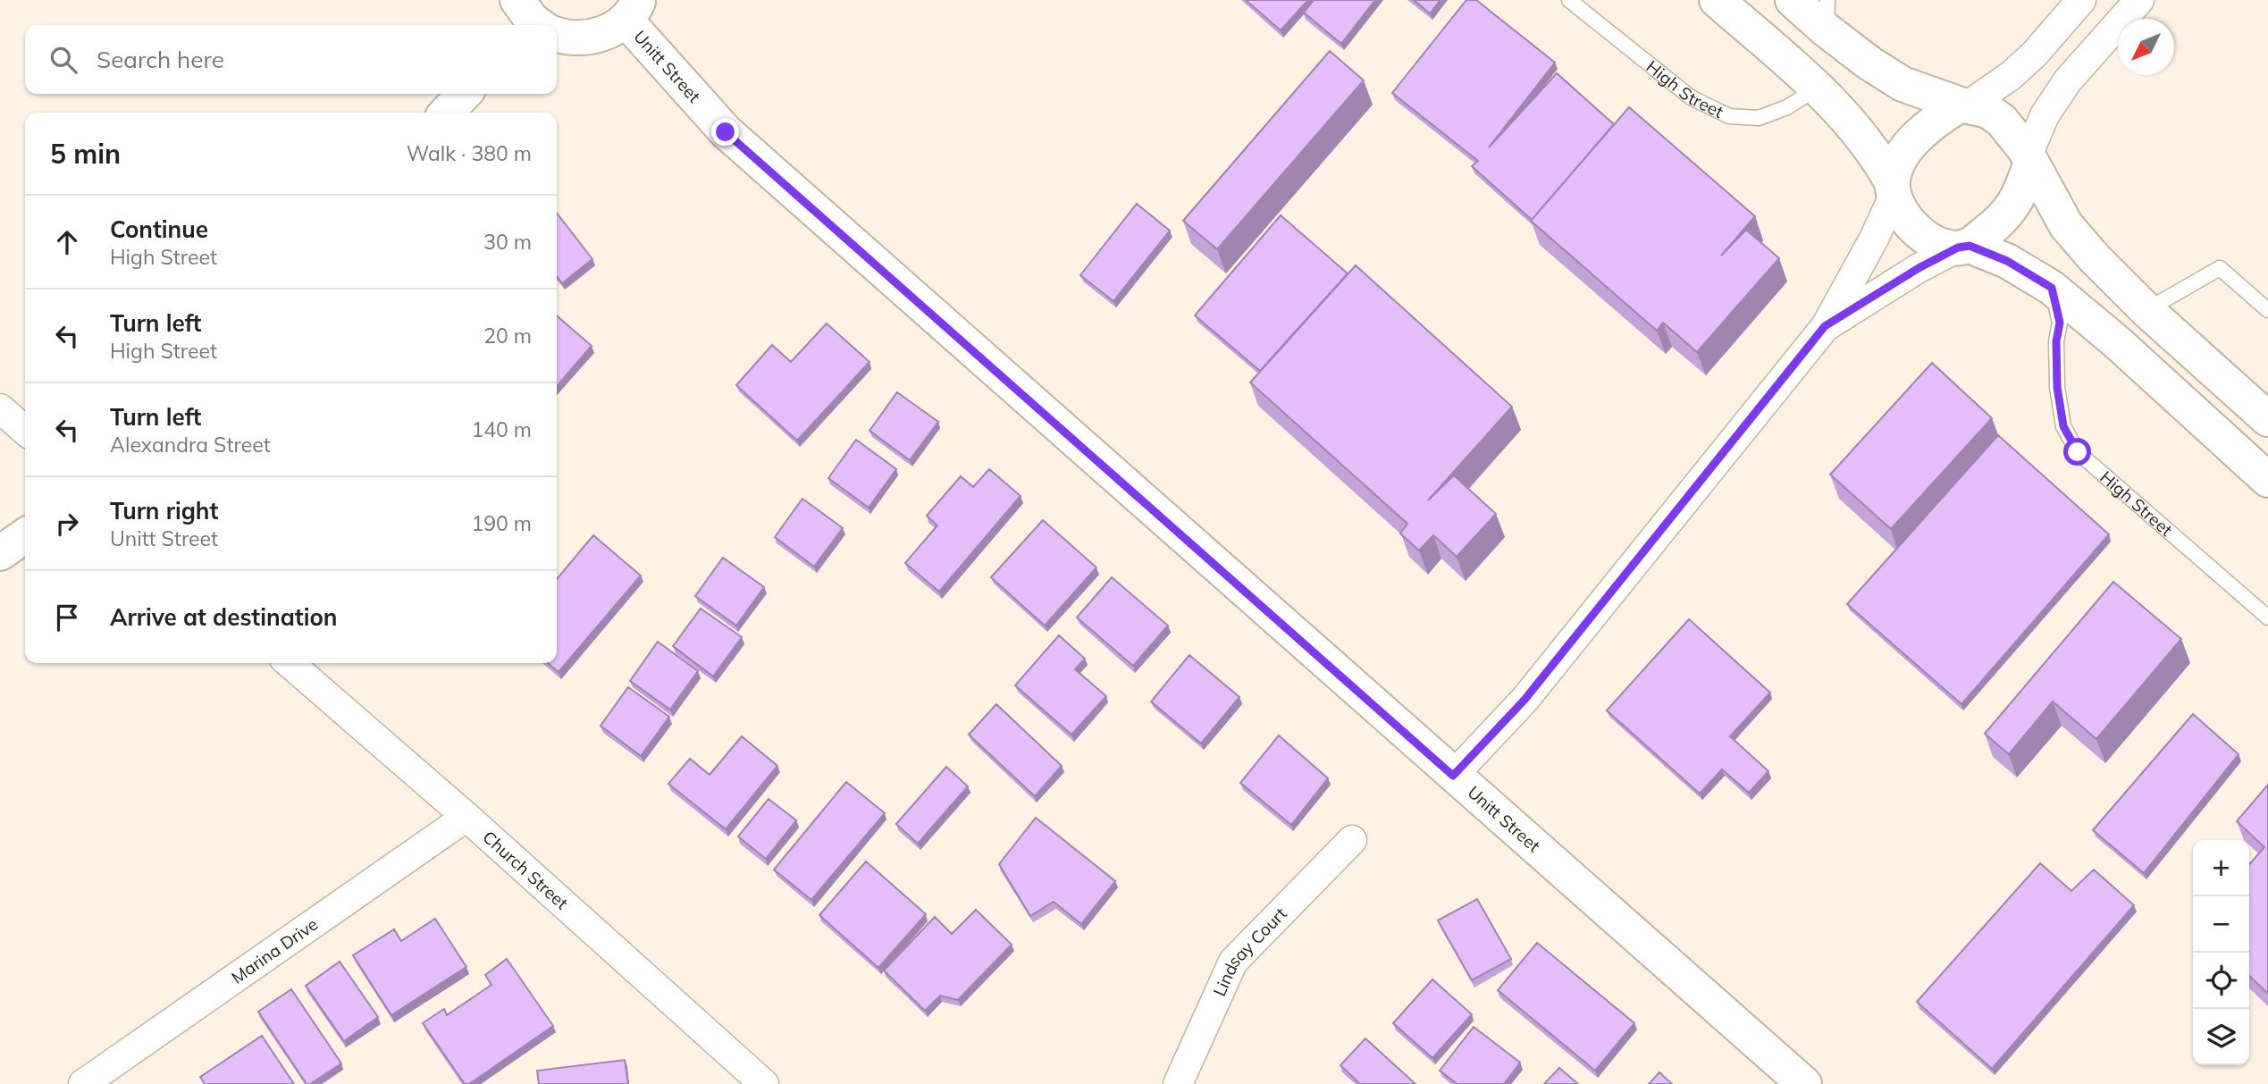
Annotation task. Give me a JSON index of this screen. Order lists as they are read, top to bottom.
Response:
{
  "streets": {
    "street": [
      "Unitt Street",
      "Church Street",
      "Marina Drive",
      "Lindsay Court"
    ],
    "lane": ["High Street"]
  },
  "crossings": [
    ["Church Street", "Marina Drive"]
  ],
  "north": "bottom left",
  "page": {
    "search": "Search here",
    "heading": ["5 min", "Walk · 380 m"],
    "list": [
      ["Continue", "High Street", "30 m"],
      ["Turn left", "High Street", "20 m"],
      ["Turn left", "Alexandra Street", "140 m"],
      ["Turn right", "Unitt Street", "190 m"],
      "Arrive at destination"
    ],
    "map_buttons": ["+", "−"]
  }
}
